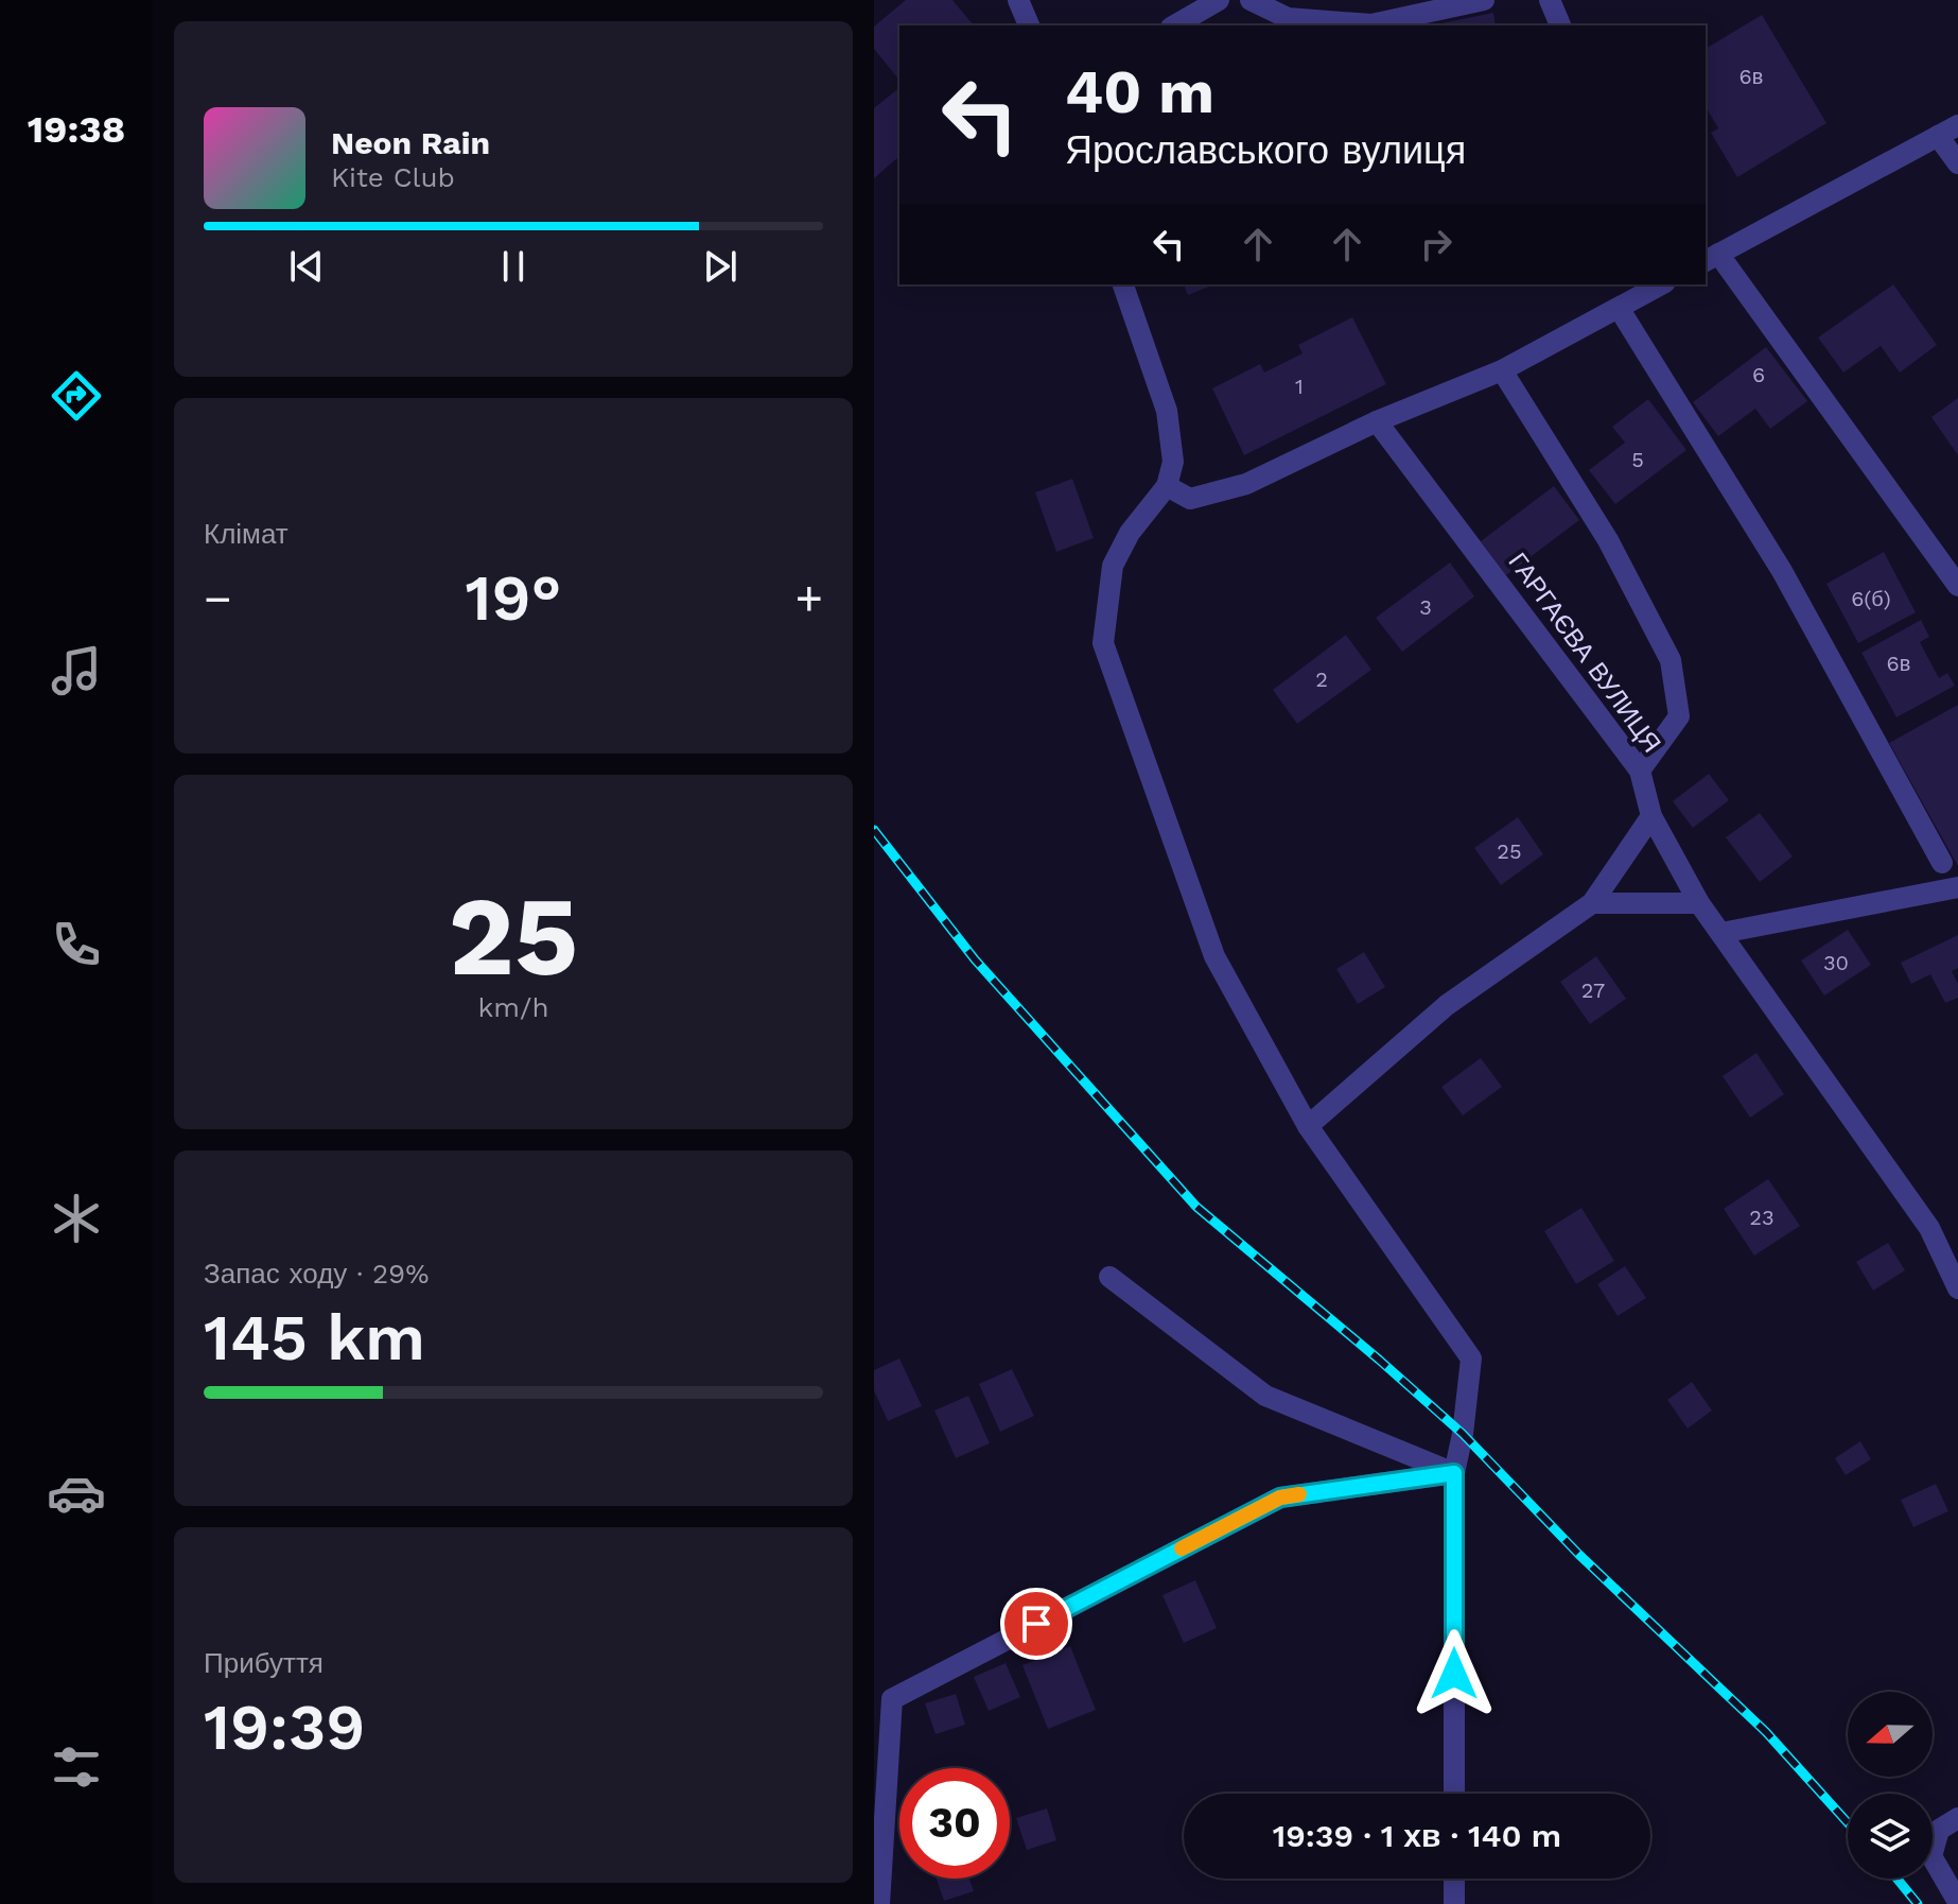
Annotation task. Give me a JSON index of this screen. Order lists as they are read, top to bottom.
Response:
{
  "streets": {
    "street": ["ГАРГАЄВА ВУЛИЦЯ"]
  },
  "house_numbers": [
    "6в",
    "6",
    "1",
    "5",
    "6(б)",
    "3",
    "6в",
    "2",
    "25",
    "30",
    "27",
    "23"
  ],
  "north": "left",
  "page": {
    "tabs": "19:38",
    "turn": ["40 m", "Ярославського вулиця"],
    "song": ["Neon Rain", "Kite Club"],
    "tile": [
      "Клімат",
      ["25", "km/h"],
      ["Запас ходу · 29%", "145 km"],
      ["Прибуття", "19:39"]
    ],
    "heat": ["−", "19°", "+"],
    "limit": "30",
    "trip": "19:39 · 1 хв · 140 m"
  }
}
